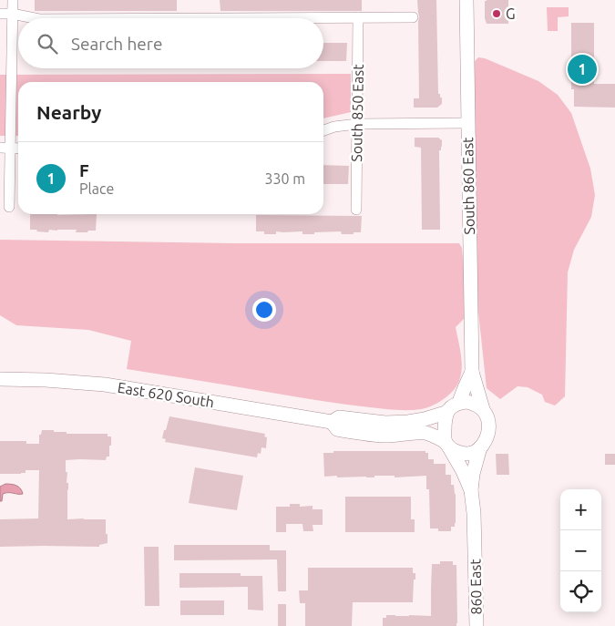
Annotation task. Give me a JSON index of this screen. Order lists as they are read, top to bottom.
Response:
{
  "streets": {
    "street": [
      "South 850 East",
      "South 860 East",
      "East 620 South",
      "860 East"
    ]
  },
  "crossings": [
    ["South 860 East", "East 620 South"]
  ],
  "places": ["G"],
  "page": {
    "search": "Search here",
    "pins": "1",
    "heading": "Nearby",
    "list": [
      {
        "mark": "1",
        "name": "F",
        "note": "Place",
        "value": "330 m"
      }
    ],
    "map_buttons": ["+", "−"]
  }
}
